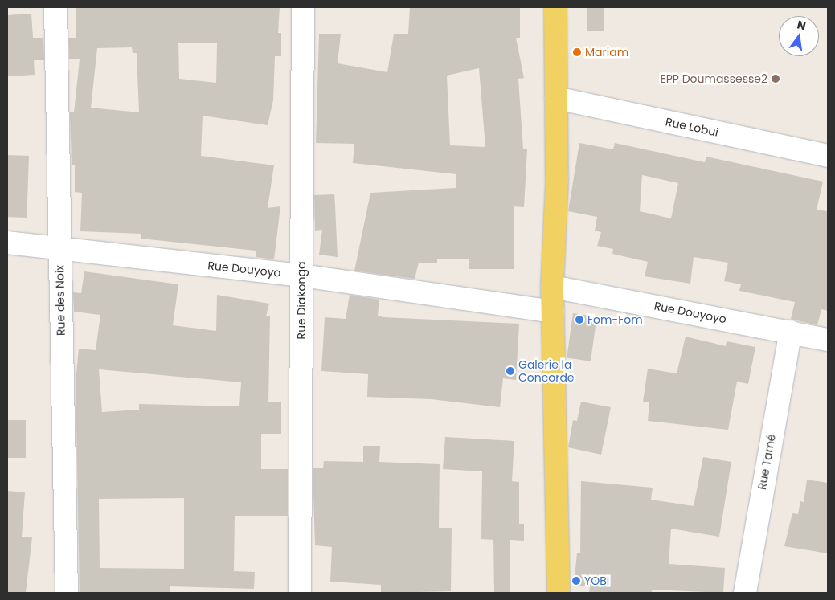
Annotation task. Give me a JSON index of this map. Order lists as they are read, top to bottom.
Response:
{
  "streets": {
    "street": [
      "Rue Lobui",
      "Rue Douyoyo",
      "Rue des Noix",
      "Rue Diakonga",
      "Rue Tamé"
    ]
  },
  "crossings": [
    ["Rue Douyoyo", "Rue des Noix"],
    ["Rue Douyoyo", "Rue Diakonga"],
    ["Rue Douyoyo", "Rue Tamé"]
  ],
  "places": [
    "Mariam",
    "EPP Doumassesse2",
    "Fom-Fom",
    "Galerie la Concorde",
    "YOBI"
  ],
  "north": "top"
}
